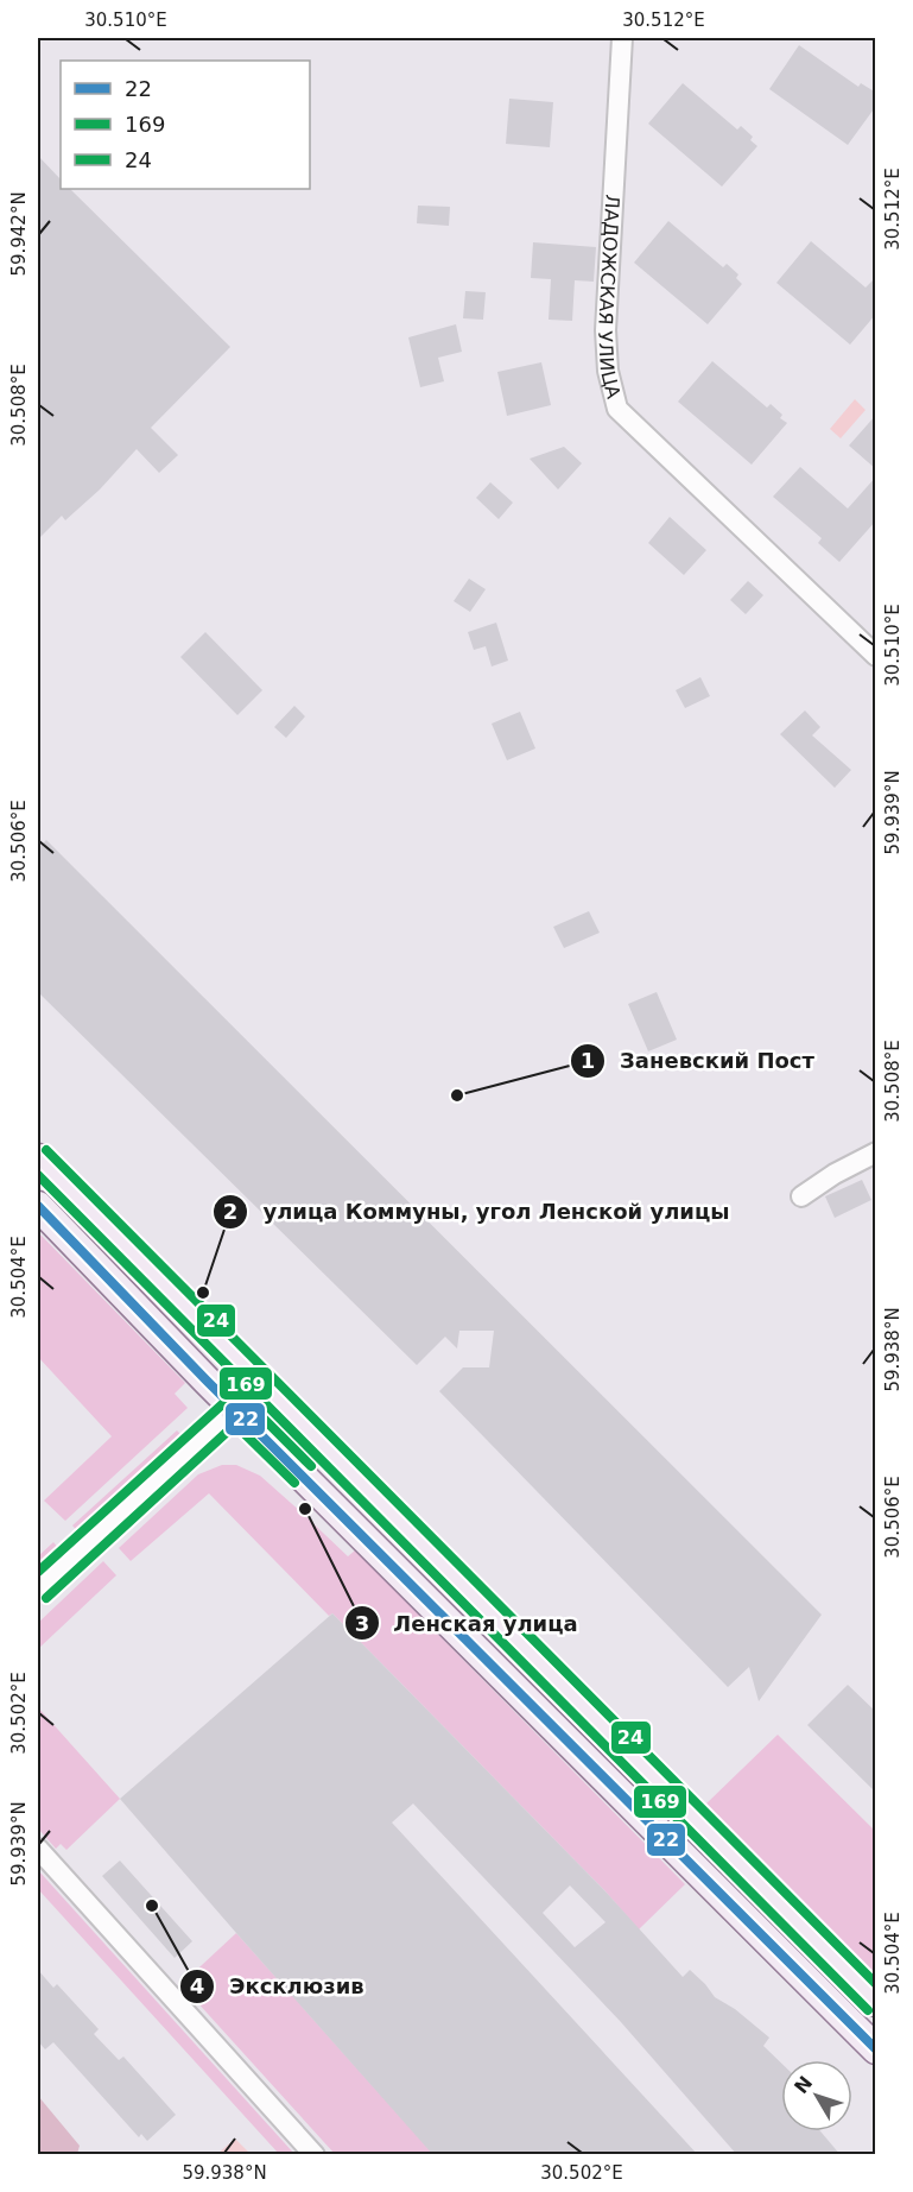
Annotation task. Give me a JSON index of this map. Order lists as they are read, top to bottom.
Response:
{
  "streets": {
    "street": ["ЛАДОЖСКАЯ УЛИЦА"]
  },
  "places": [
    "Заневский Пост",
    "улица Коммуны, угол Ленской улицы",
    "Ленская улица",
    "Эксклюзив"
  ],
  "lines": ["transit line 24", "transit line 169", "transit line 22"],
  "legend": ["22", "169", "24"],
  "north": "top left",
  "coordinates": [
    "30.510°E",
    "30.512°E",
    "59.942°N",
    "30.508°E",
    "59.939°N",
    "30.506°E",
    "30.504°E",
    "59.938°N",
    "30.502°E"
  ]
}
